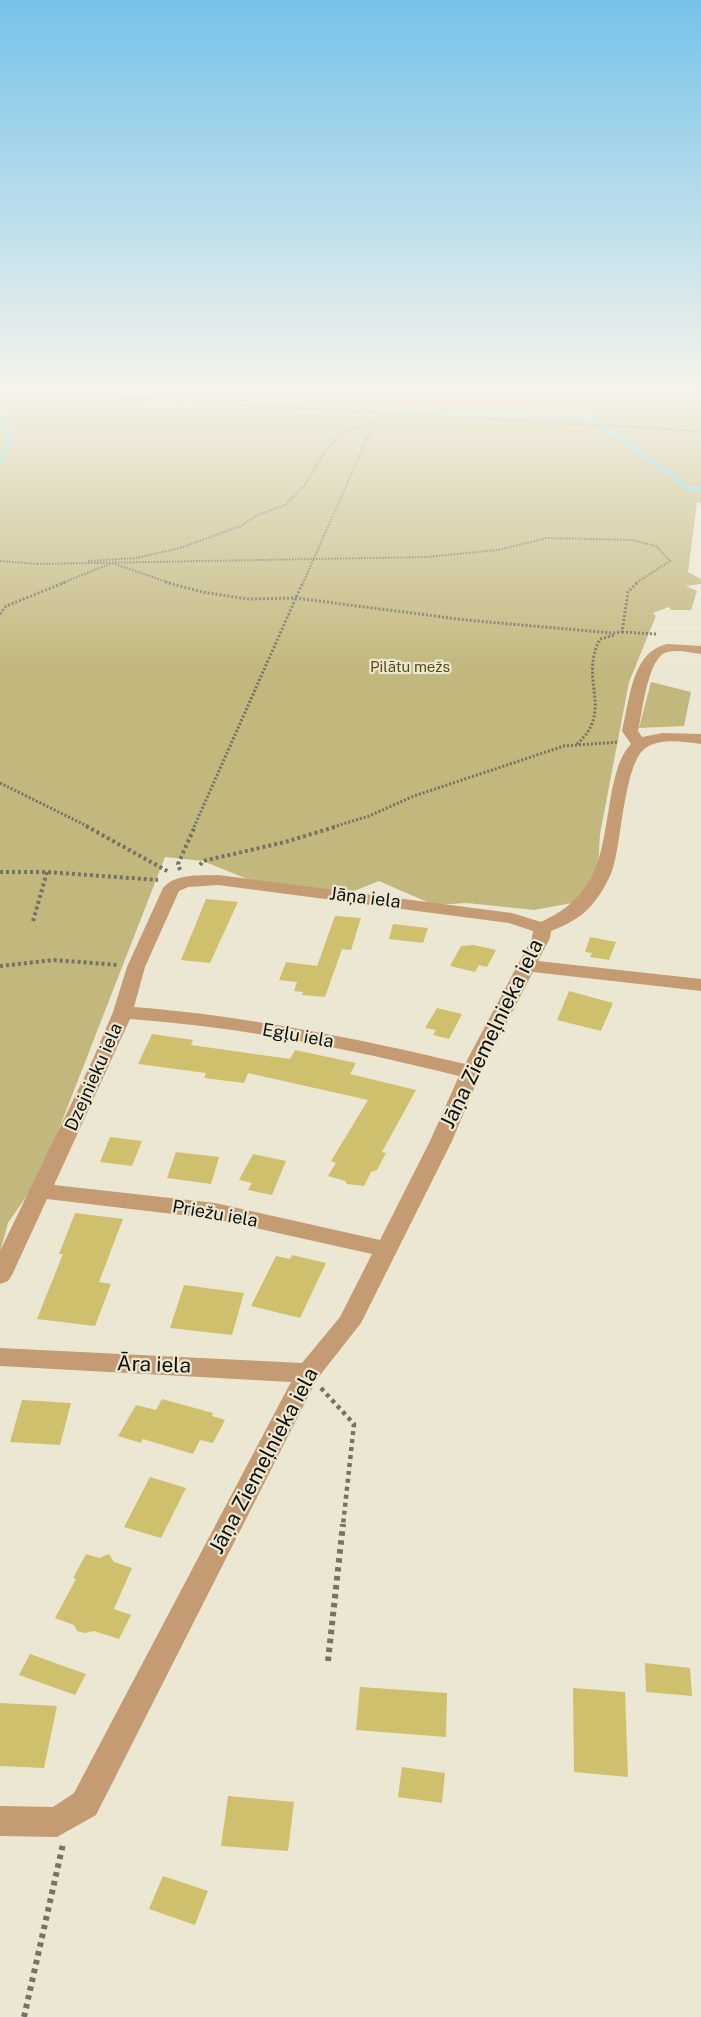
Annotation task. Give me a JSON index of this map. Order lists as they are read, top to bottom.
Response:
{
  "streets": {
    "street": [
      "Jāņa iela",
      "Jāņa Ziemeļnieka iela",
      "Egļu iela",
      "Dzejnieku iela",
      "Priežu iela",
      "Āra iela"
    ]
  },
  "crossings": [
    ["Jāņa iela", "Jāņa Ziemeļnieka iela"],
    ["Jāņa iela", "Dzejnieku iela"],
    ["Jāņa Ziemeļnieka iela", "Egļu iela"],
    ["Jāņa Ziemeļnieka iela", "Priežu iela"],
    ["Jāņa Ziemeļnieka iela", "Āra iela"],
    ["Egļu iela", "Dzejnieku iela"],
    ["Dzejnieku iela", "Priežu iela"]
  ],
  "parks": ["Pilātu mežs"]
}
